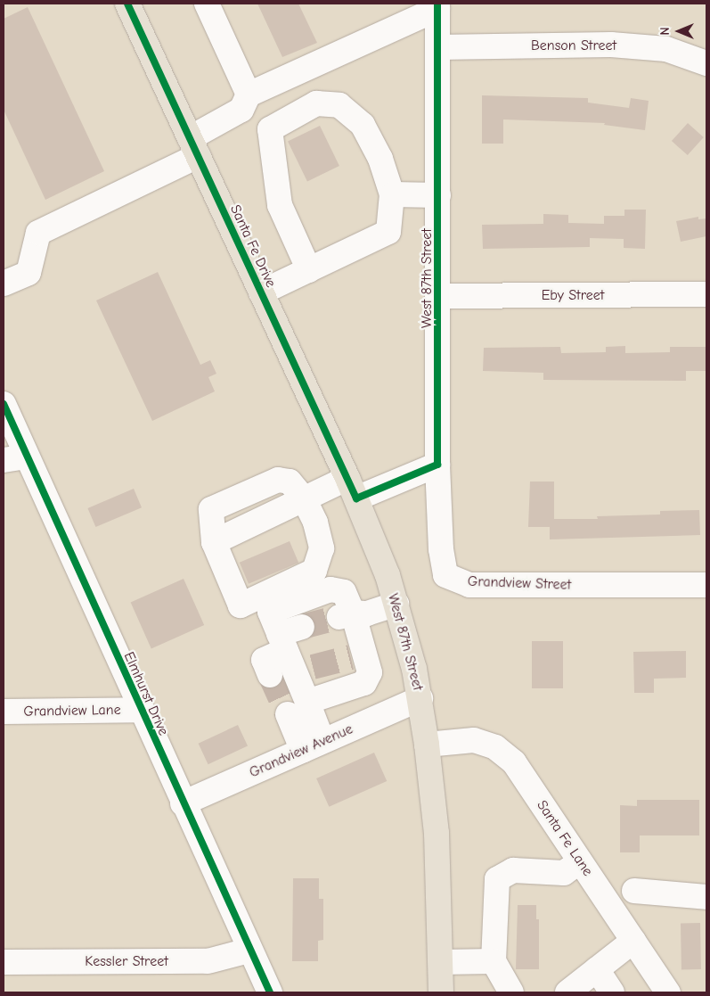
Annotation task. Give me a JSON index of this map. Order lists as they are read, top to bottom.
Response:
{
  "streets": {
    "main road": ["Santa Fe Drive", "West 87th Street"],
    "street": [
      "Benson Street",
      "Eby Street",
      "Grandview Street",
      "Elmhurst Drive",
      "Grandview Lane",
      "Grandview Avenue",
      "Santa Fe Lane",
      "Kessler Street"
    ]
  },
  "crossings": [
    ["Benson Street", "West 87th Street"],
    ["Santa Fe Drive", "West 87th Street"],
    ["West 87th Street", "Eby Street"],
    ["West 87th Street", "Grandview Street"],
    ["West 87th Street", "Grandview Avenue"],
    ["West 87th Street", "Santa Fe Lane"],
    ["Elmhurst Drive", "Grandview Lane"],
    ["Elmhurst Drive", "Grandview Avenue"],
    ["Elmhurst Drive", "Kessler Street"]
  ],
  "north": "left"
}
